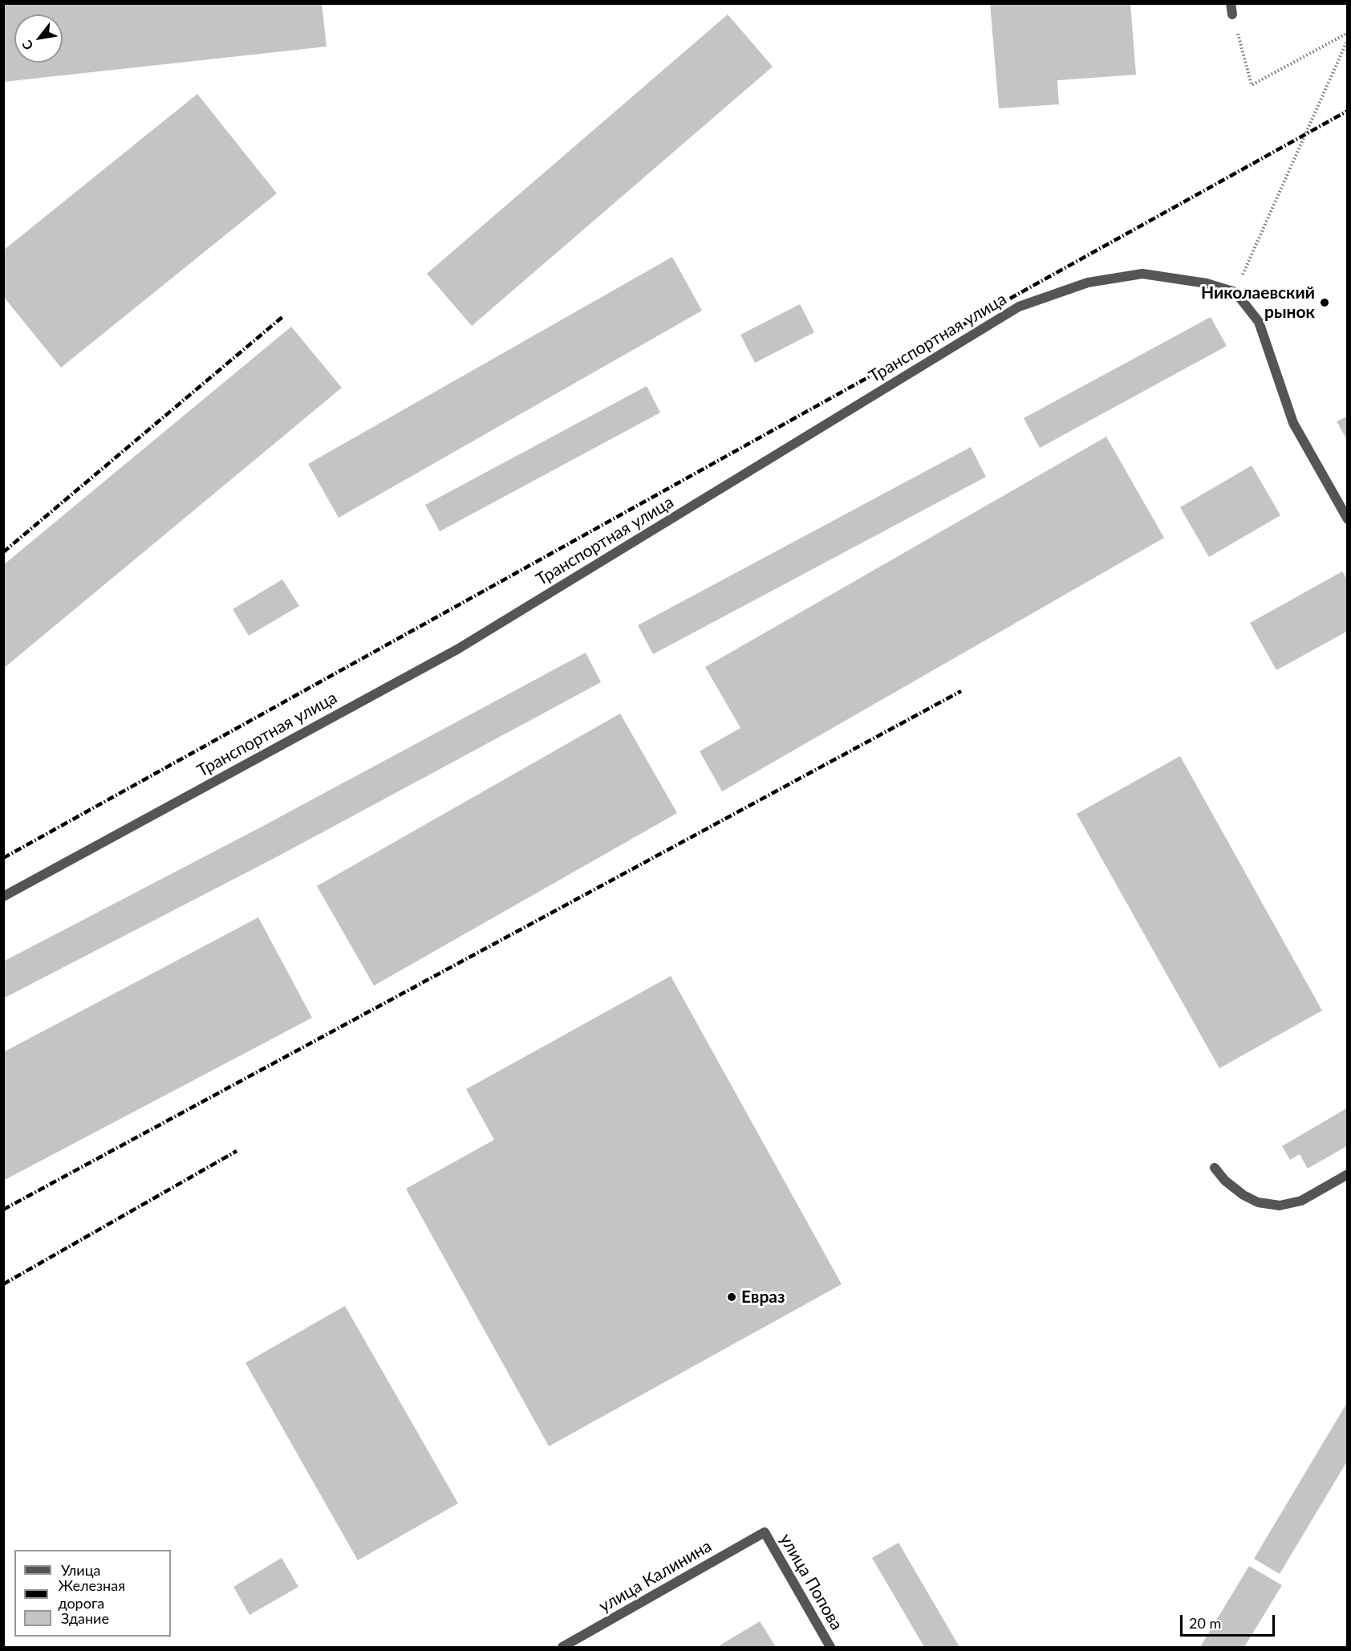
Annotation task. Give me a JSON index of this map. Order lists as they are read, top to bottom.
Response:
{
  "streets": {
    "street": ["Транспортная улица", "улица Калинина", "улица Попова"]
  },
  "crossings": [
    ["улица Калинина", "улица Попова"]
  ],
  "places": ["Николаевский рынок", "Евраз"],
  "legend": ["Улица", "Железная дорога", "Здание"],
  "scale_bar": "20 m",
  "north": "bottom left"
}
